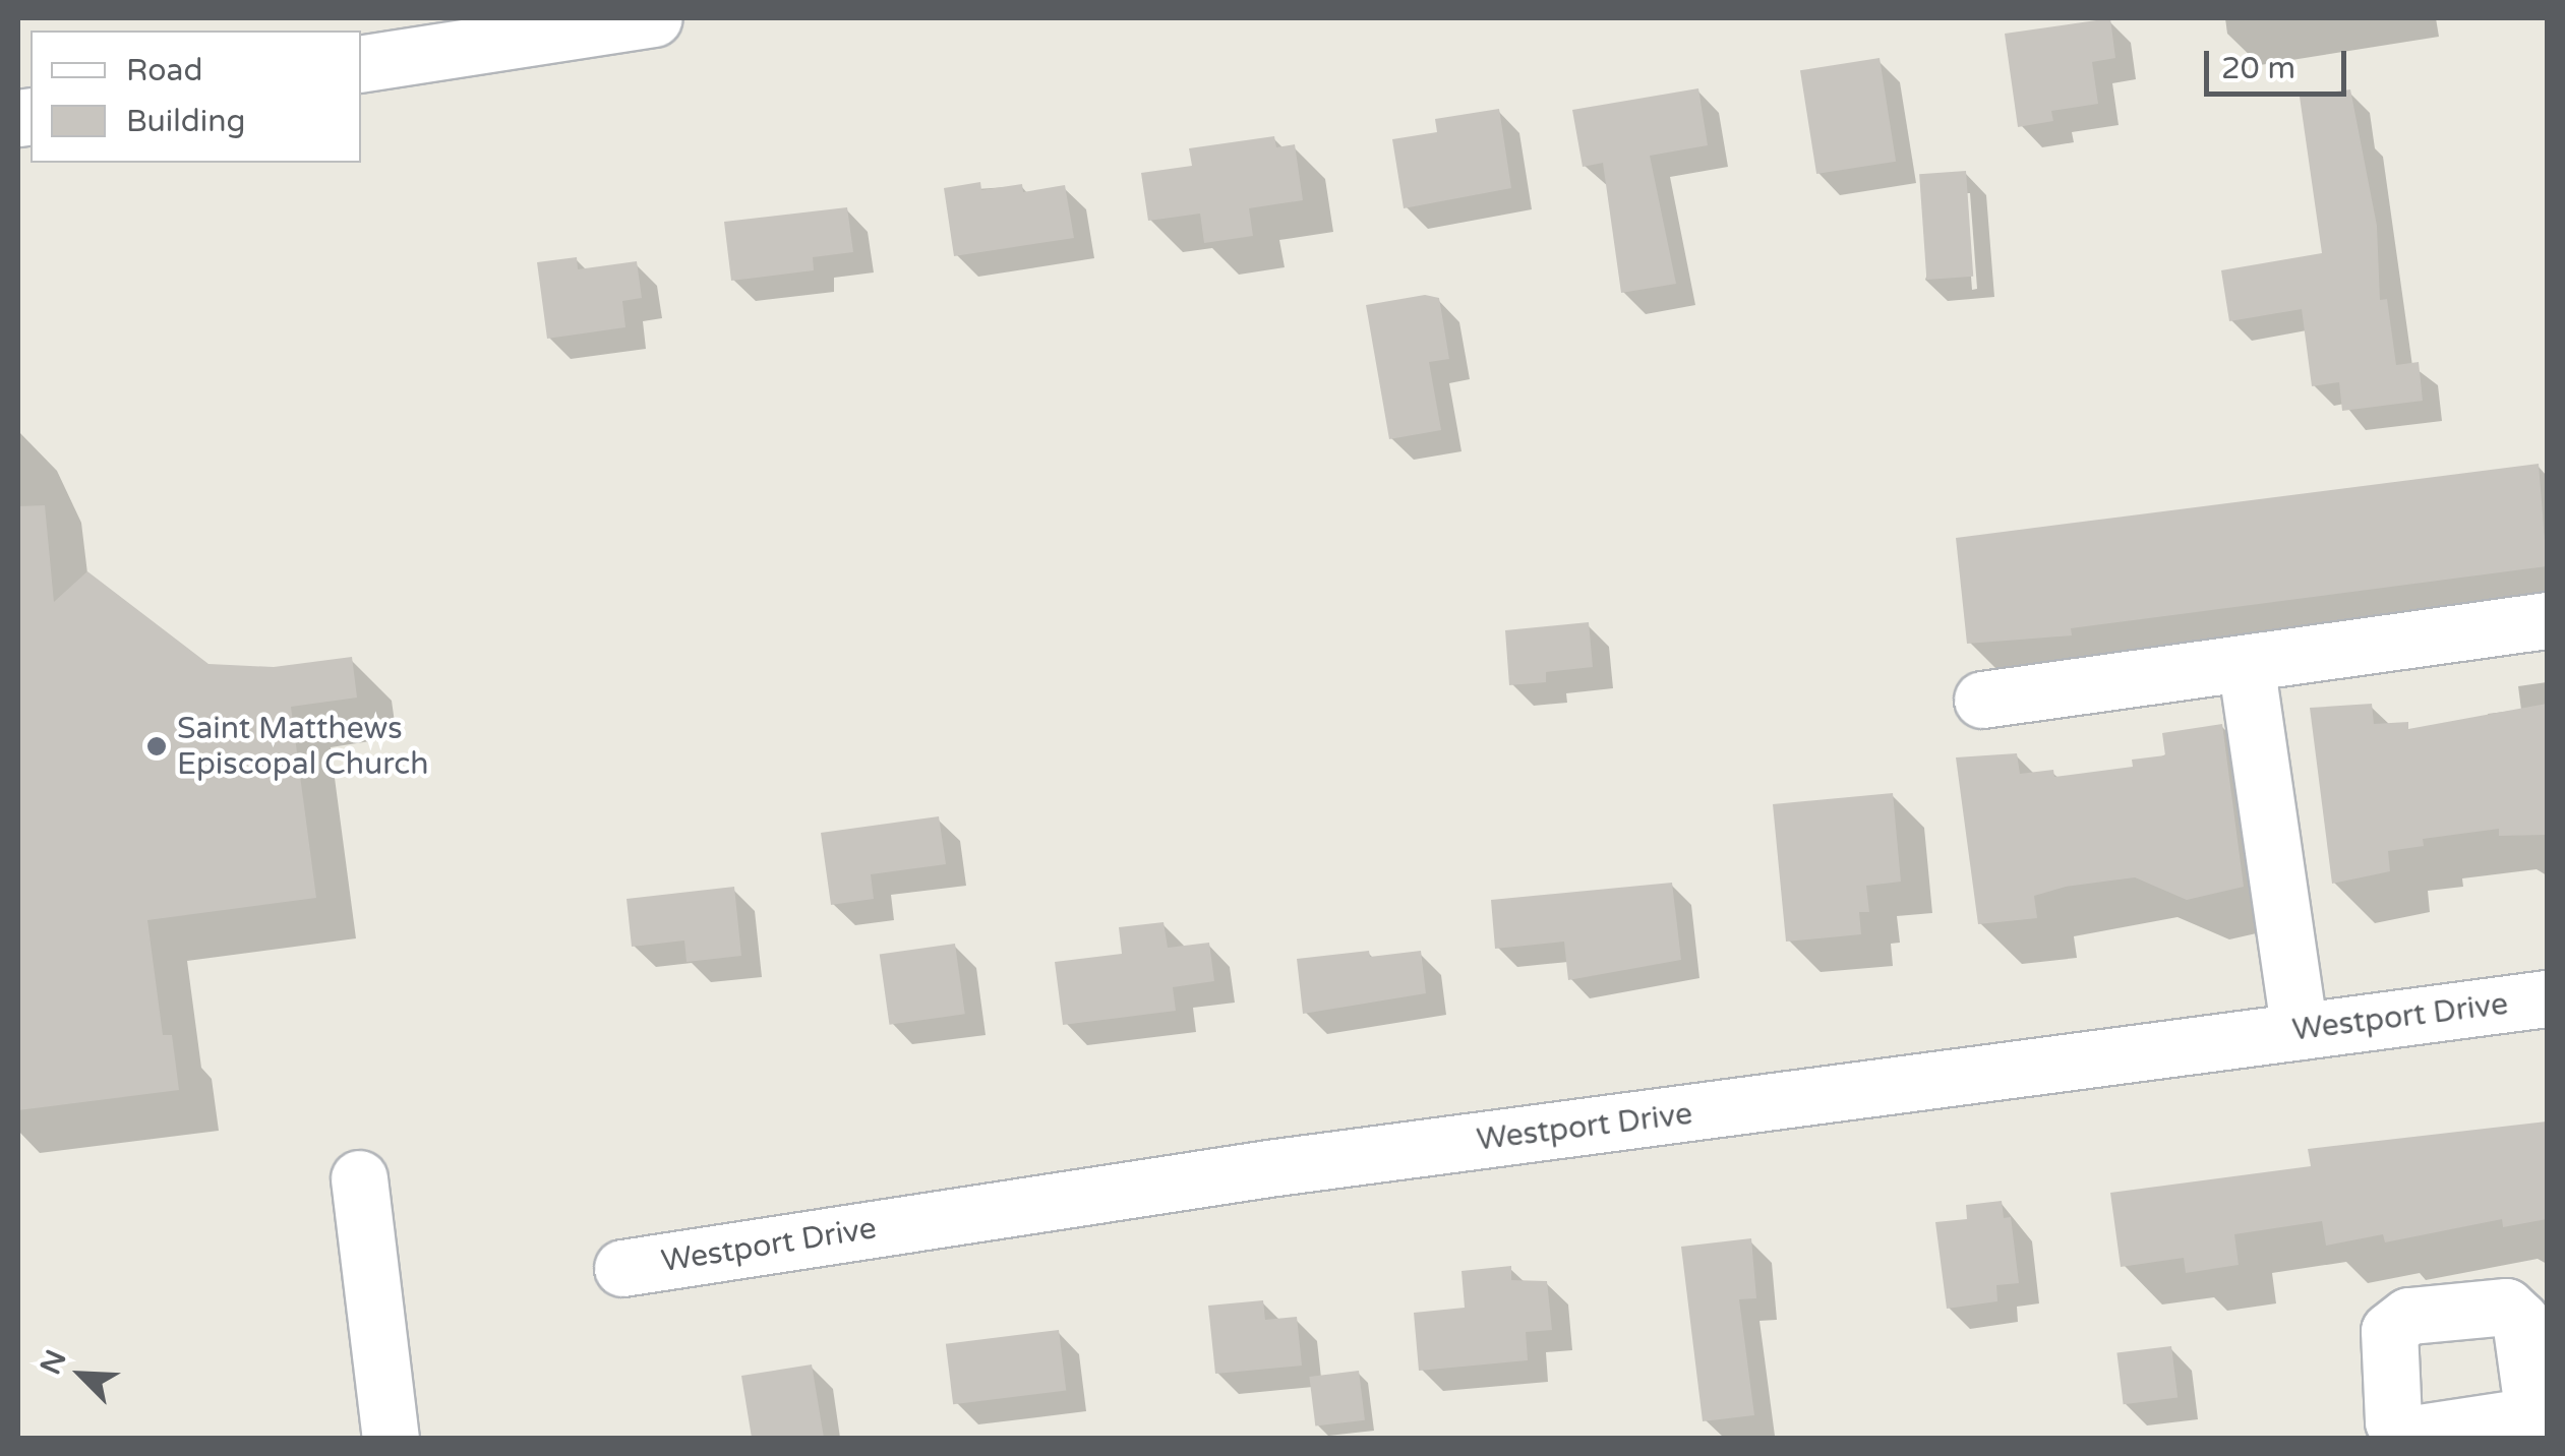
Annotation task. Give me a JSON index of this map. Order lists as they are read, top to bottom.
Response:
{
  "streets": {
    "street": ["Westport Drive"]
  },
  "places": ["Saint Matthews Episcopal Church"],
  "legend": ["Road", "Building"],
  "scale_bar": "20 m",
  "north": "top left"
}
